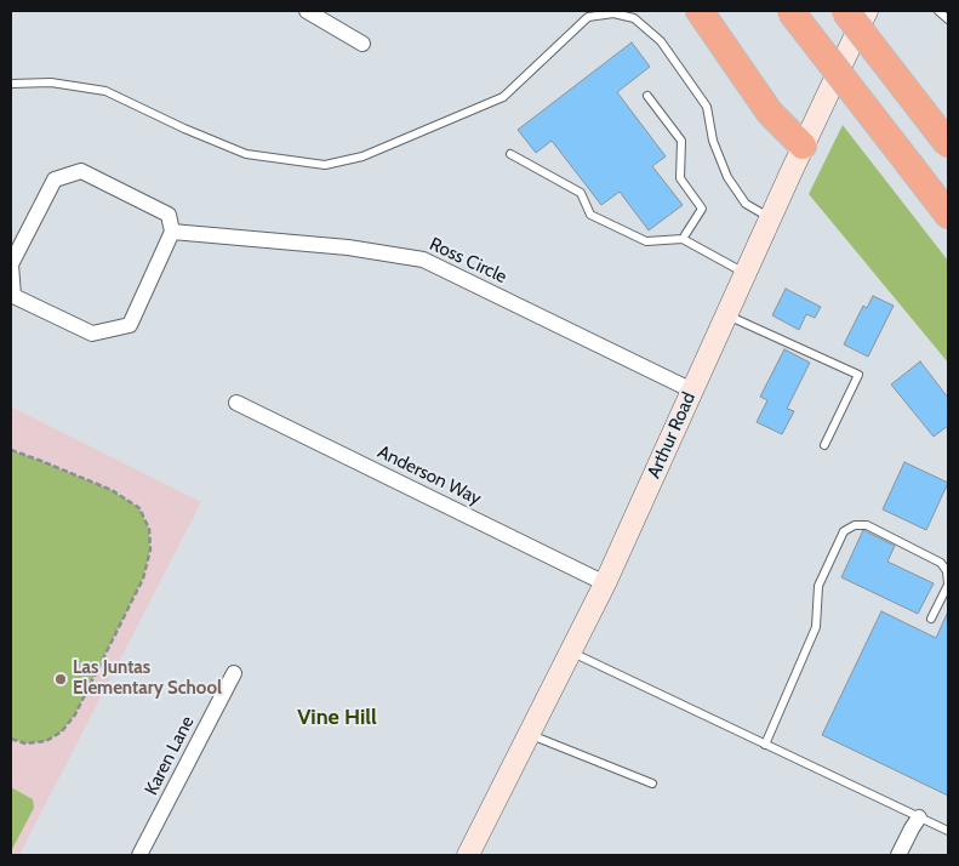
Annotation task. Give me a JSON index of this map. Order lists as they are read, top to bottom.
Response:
{
  "streets": {
    "main road": ["Arthur Road"],
    "street": ["Ross Circle", "Anderson Way", "Karen Lane"]
  },
  "crossings": [
    ["Ross Circle", "Arthur Road"],
    ["Arthur Road", "Anderson Way"]
  ],
  "districts": ["Vine Hill"],
  "places": ["Las Juntas Elementary School"]
}
